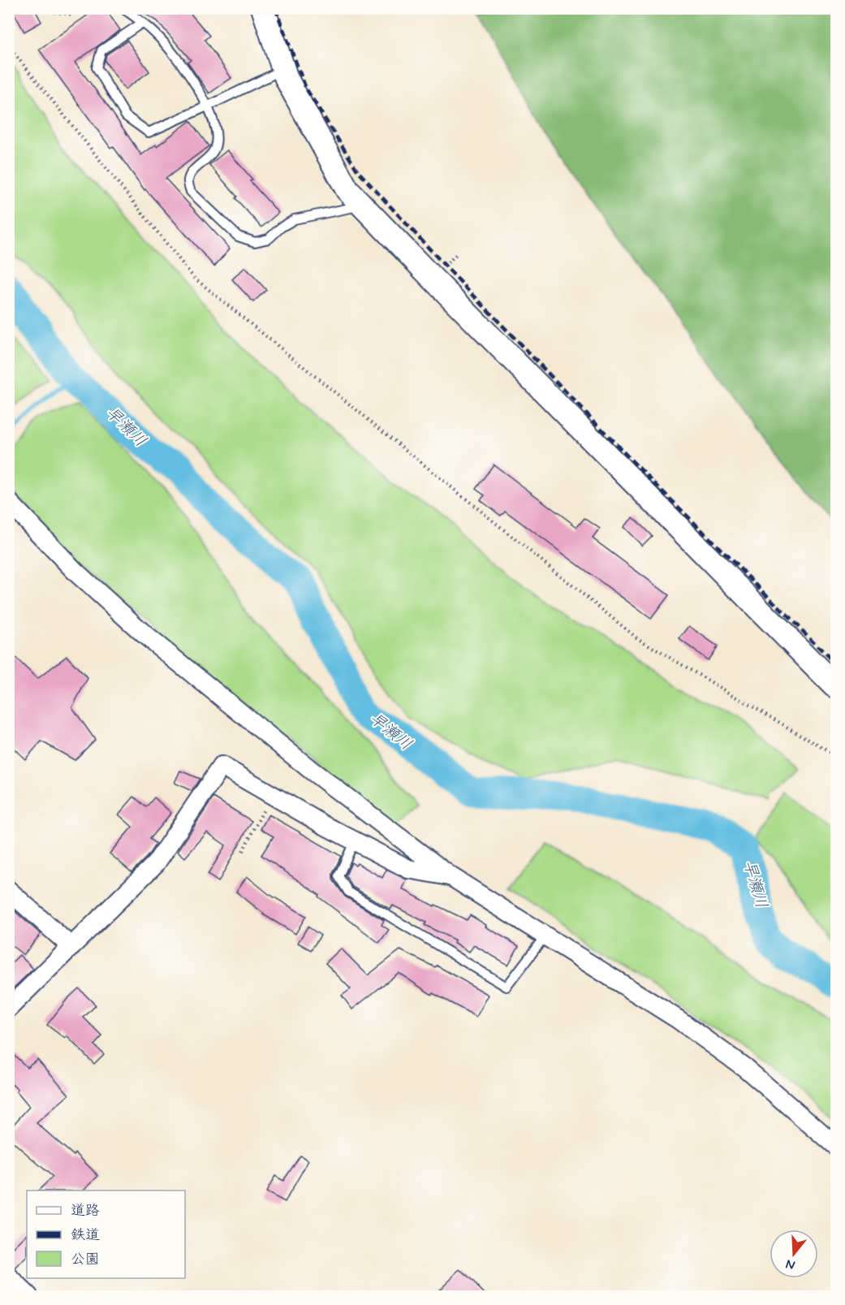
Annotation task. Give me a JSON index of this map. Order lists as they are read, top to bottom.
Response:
{
  "water": ["早瀬川"],
  "legend": ["道路", "鉄道", "公園"],
  "north": "bottom"
}
